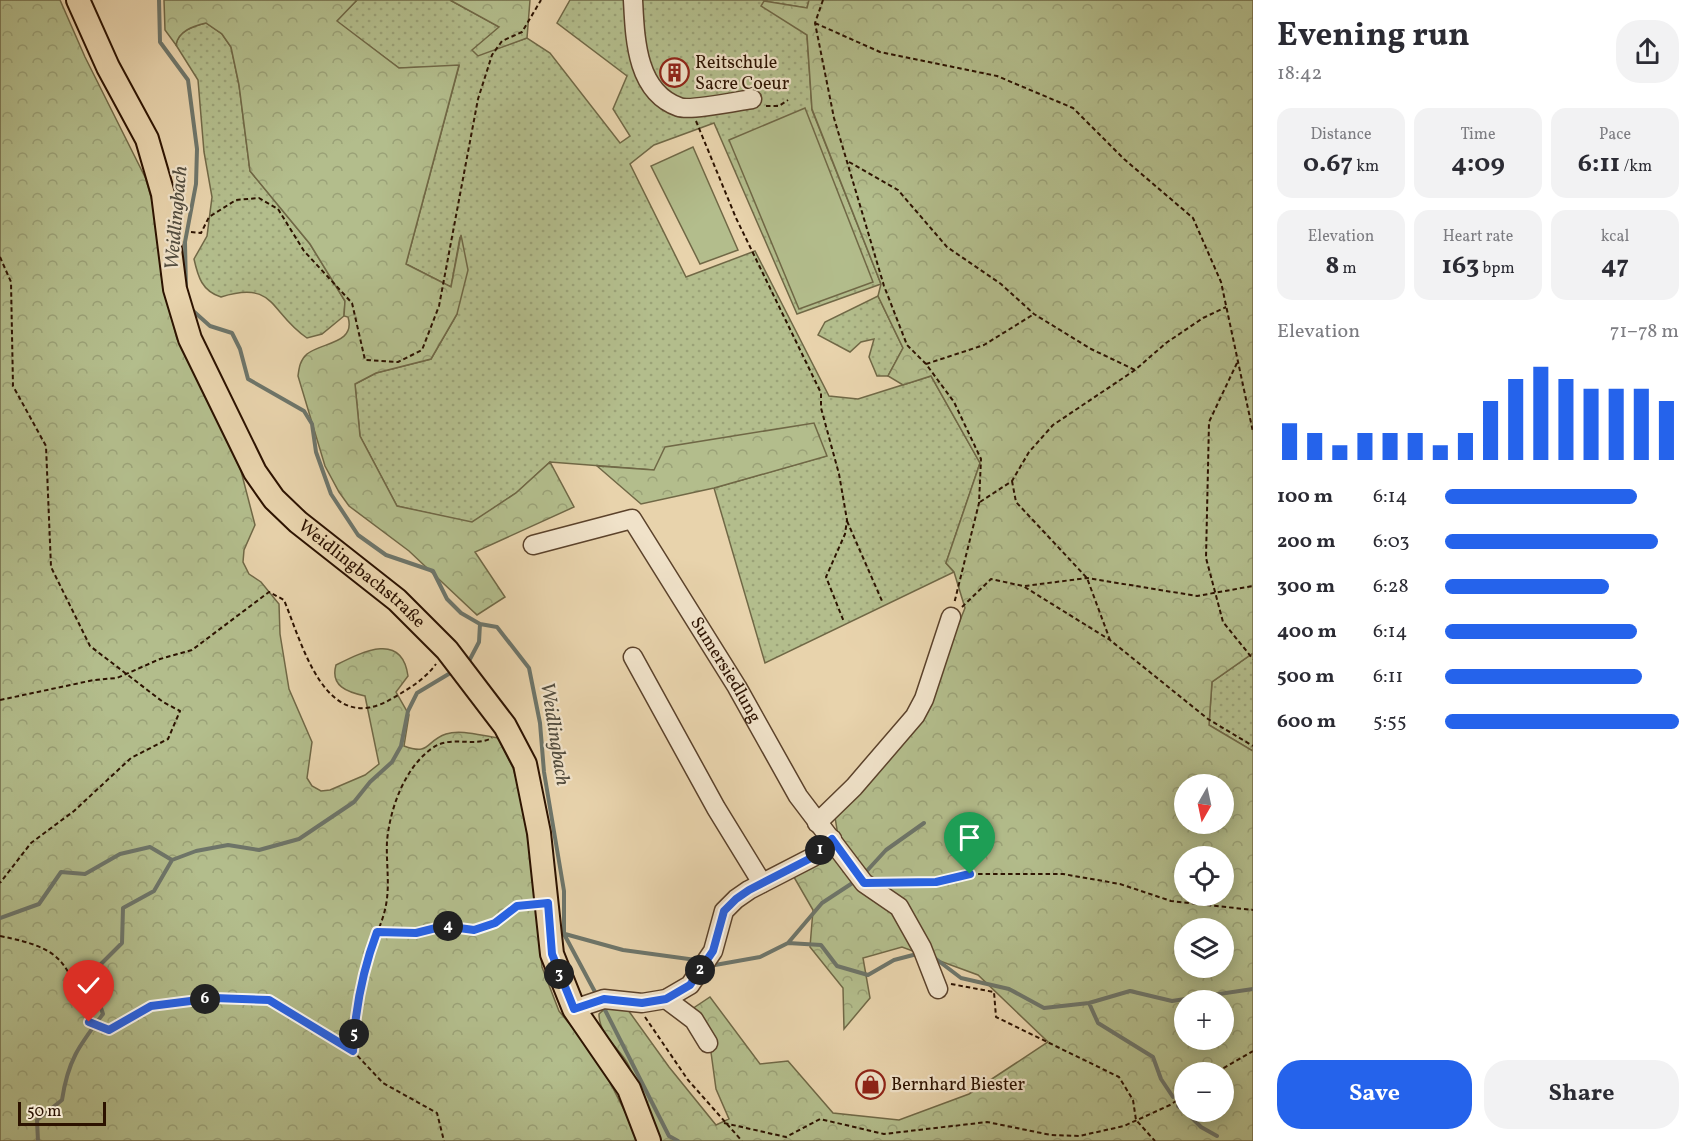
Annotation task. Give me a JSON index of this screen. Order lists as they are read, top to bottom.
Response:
{
  "streets": {
    "main road": ["Weidlingbachstraße"],
    "street": ["Sumersiedlung"]
  },
  "water": ["Weidlingbach"],
  "places": {
    "building": ["Reitschule Sacre Coeur"],
    "shop": ["Bernhard Biester"]
  },
  "scale_bar": "50 m",
  "north": "bottom",
  "page": {
    "heading": ["Evening run", "18:42"],
    "stats": [
      ["Distance", "0.67 km"],
      ["Time", "4:09"],
      ["Pace", "6:11 /km"],
      ["Elevation", "8 m"],
      ["Heart rate", "163 bpm"],
      ["kcal", "47"]
    ],
    "chart": ["Elevation", "71–78 m"],
    "list": [
      {
        "name": "100 m",
        "note": "6:14"
      },
      {
        "name": "200 m",
        "note": "6:03"
      },
      {
        "name": "300 m",
        "note": "6:28"
      },
      {
        "name": "400 m",
        "note": "6:14"
      },
      {
        "name": "500 m",
        "note": "6:11"
      },
      {
        "name": "600 m",
        "note": "5:55"
      }
    ],
    "map_buttons": ["+", "−"],
    "pins": [
      "1",
      "4",
      "2",
      "3",
      "6",
      "5"
    ],
    "buttons": ["Save", "Share"],
    "scale": "50 m"
  }
}
